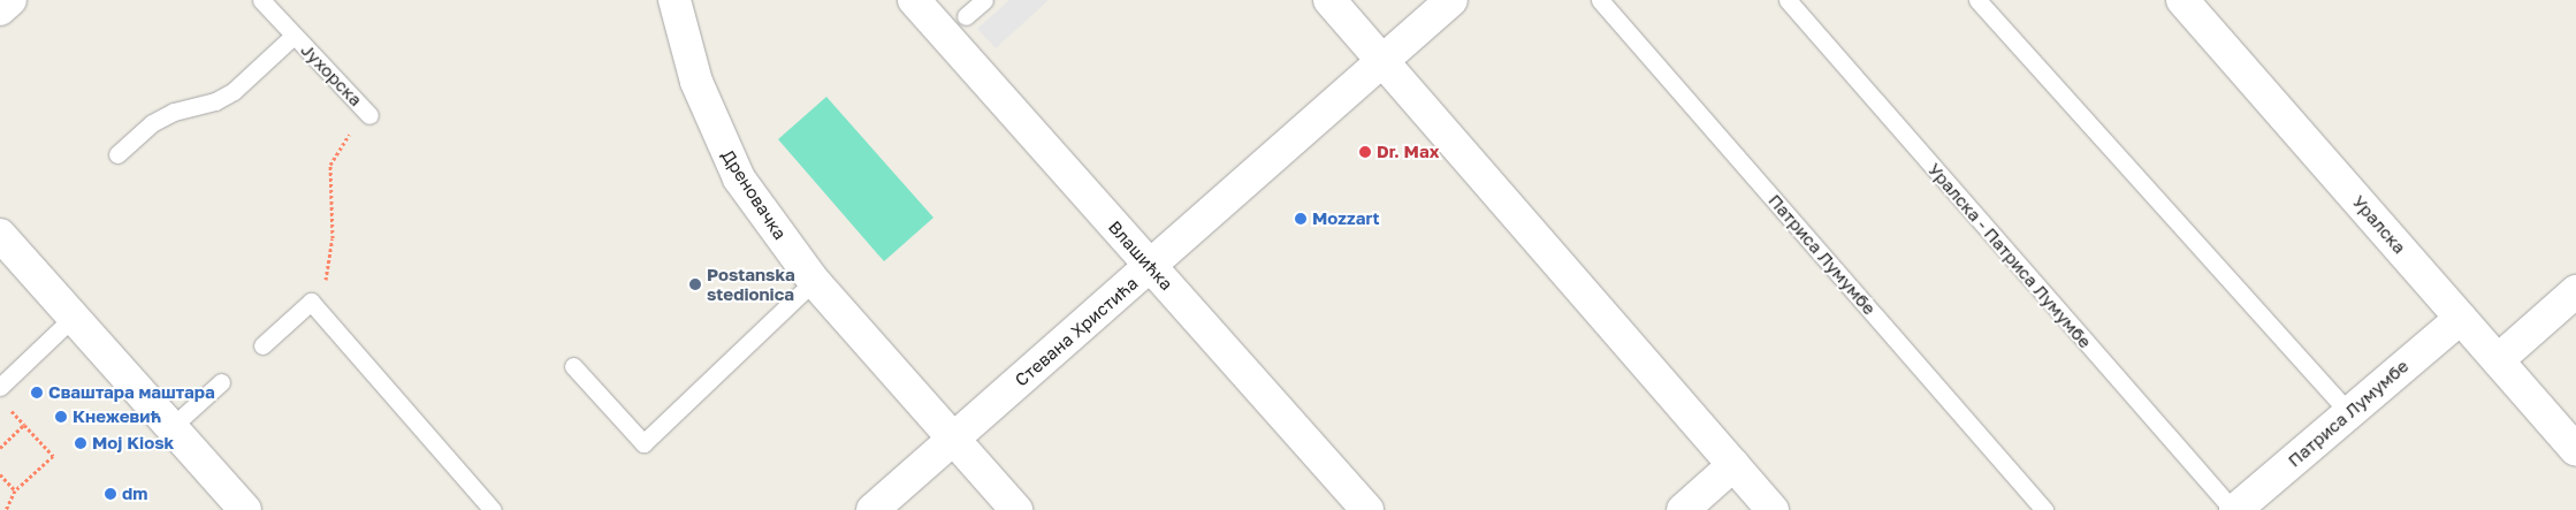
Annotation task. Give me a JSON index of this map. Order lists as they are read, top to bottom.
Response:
{
  "streets": {
    "street": [
      "Дреновачка",
      "Уралска",
      "Патриса Лумумбе",
      "Влашићка",
      "Стевана Христића"
    ],
    "lane": ["Јухорска", "Уралска - Патриса Лумумбе"]
  },
  "crossings": [
    ["Дреновачка", "Стевана Христића"],
    ["Уралска", "Патриса Лумумбе"],
    ["Патриса Лумумбе", "Уралска - Патриса Лумумбе"],
    ["Влашићка", "Стевана Христића"]
  ],
  "places": [
    "Dr. Max",
    "Mozzart",
    "Postanska stedionica",
    "Сваштара маштара",
    "Кнежевић",
    "Moj Kiosk",
    "dm"
  ]
}
